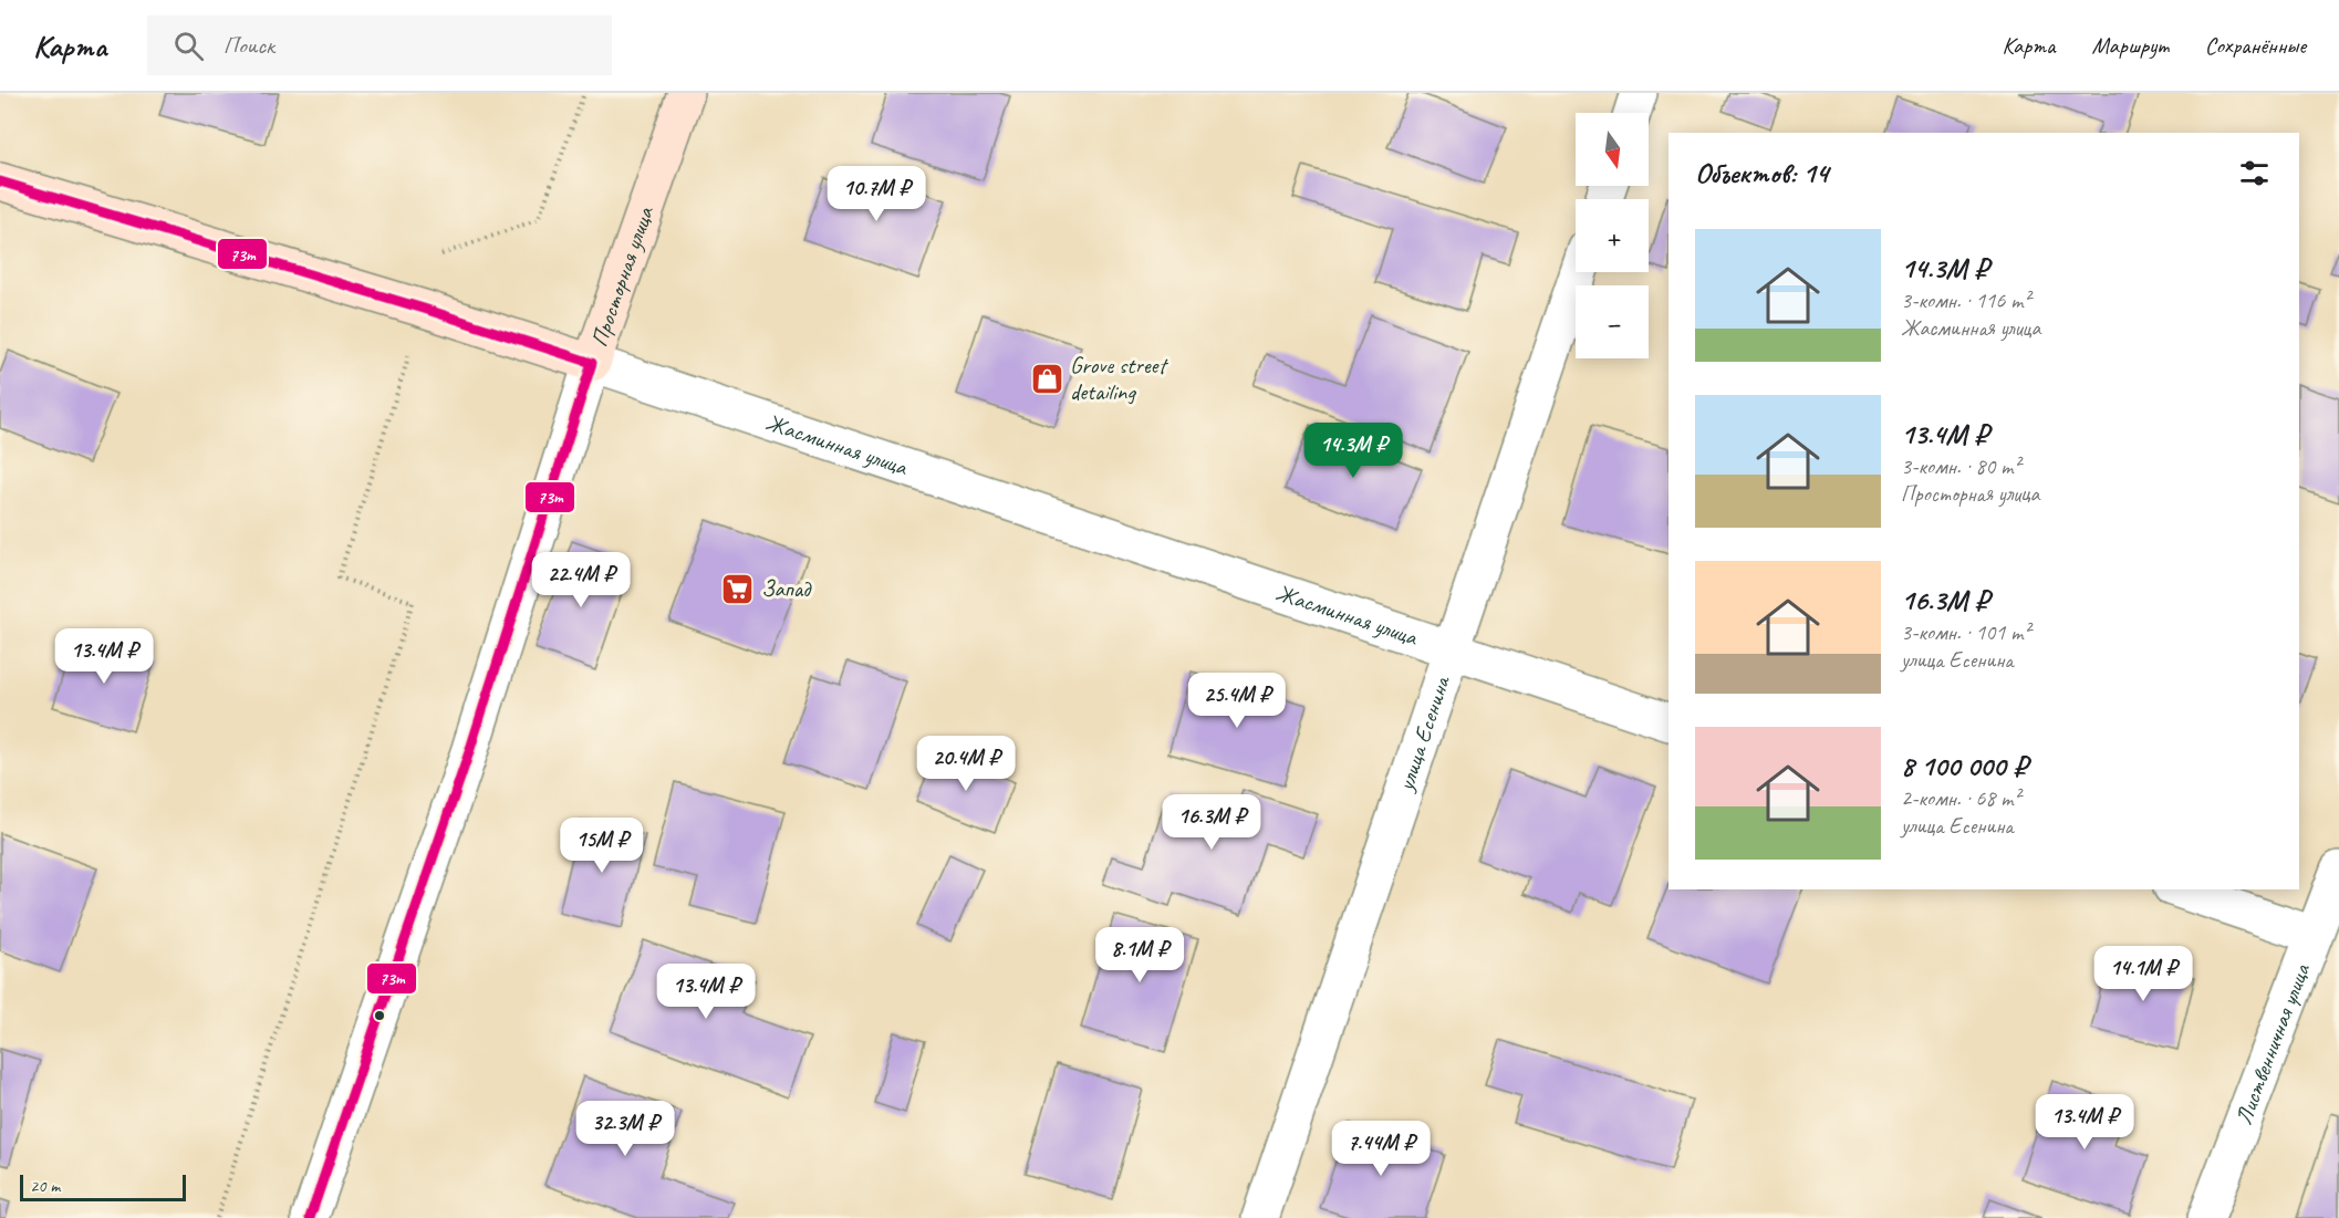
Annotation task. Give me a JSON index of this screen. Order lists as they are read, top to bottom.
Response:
{
  "streets": {
    "street": [
      "Просторная улица",
      "Жасминная улица",
      "улица Есенина",
      "Лиственничная улица"
    ]
  },
  "crossings": [
    ["Просторная улица", "Жасминная улица"],
    ["Жасминная улица", "улица Есенина"]
  ],
  "places": {
    "shop": ["Grove street detailing"],
    "supermarket": ["Запад"]
  },
  "lines": ["transit line 73т"],
  "scale_bar": "20 m",
  "north": "bottom",
  "page": {
    "header": "Карта",
    "search": "Поиск",
    "nav": ["Карта", "Маршрут", "Сохранённые"],
    "map_buttons": ["+", "−"],
    "heading": "Объектов: 14",
    "price": [
      "10.7M ₽",
      "14.3M ₽",
      "22.4M ₽",
      "13.4M ₽",
      "25.4M ₽",
      "20.4M ₽",
      "16.3M ₽",
      "15M ₽",
      "8.1M ₽",
      "14.1M ₽",
      "13.4M ₽",
      "13.4M ₽",
      "32.3M ₽",
      "7.44M ₽"
    ],
    "list": [
      {
        "name": "14.3M ₽",
        "note": "3-комн. · 116 m² · Жасминная улица"
      },
      {
        "name": "13.4M ₽",
        "note": "3-комн. · 80 m² · Просторная улица"
      },
      {
        "name": "16.3M ₽",
        "note": "3-комн. · 101 m² · улица Есенина"
      },
      {
        "name": "8 100 000 ₽",
        "note": "2-комн. · 68 m² · улица Есенина"
      }
    ],
    "scale": "20 m"
  }
}
